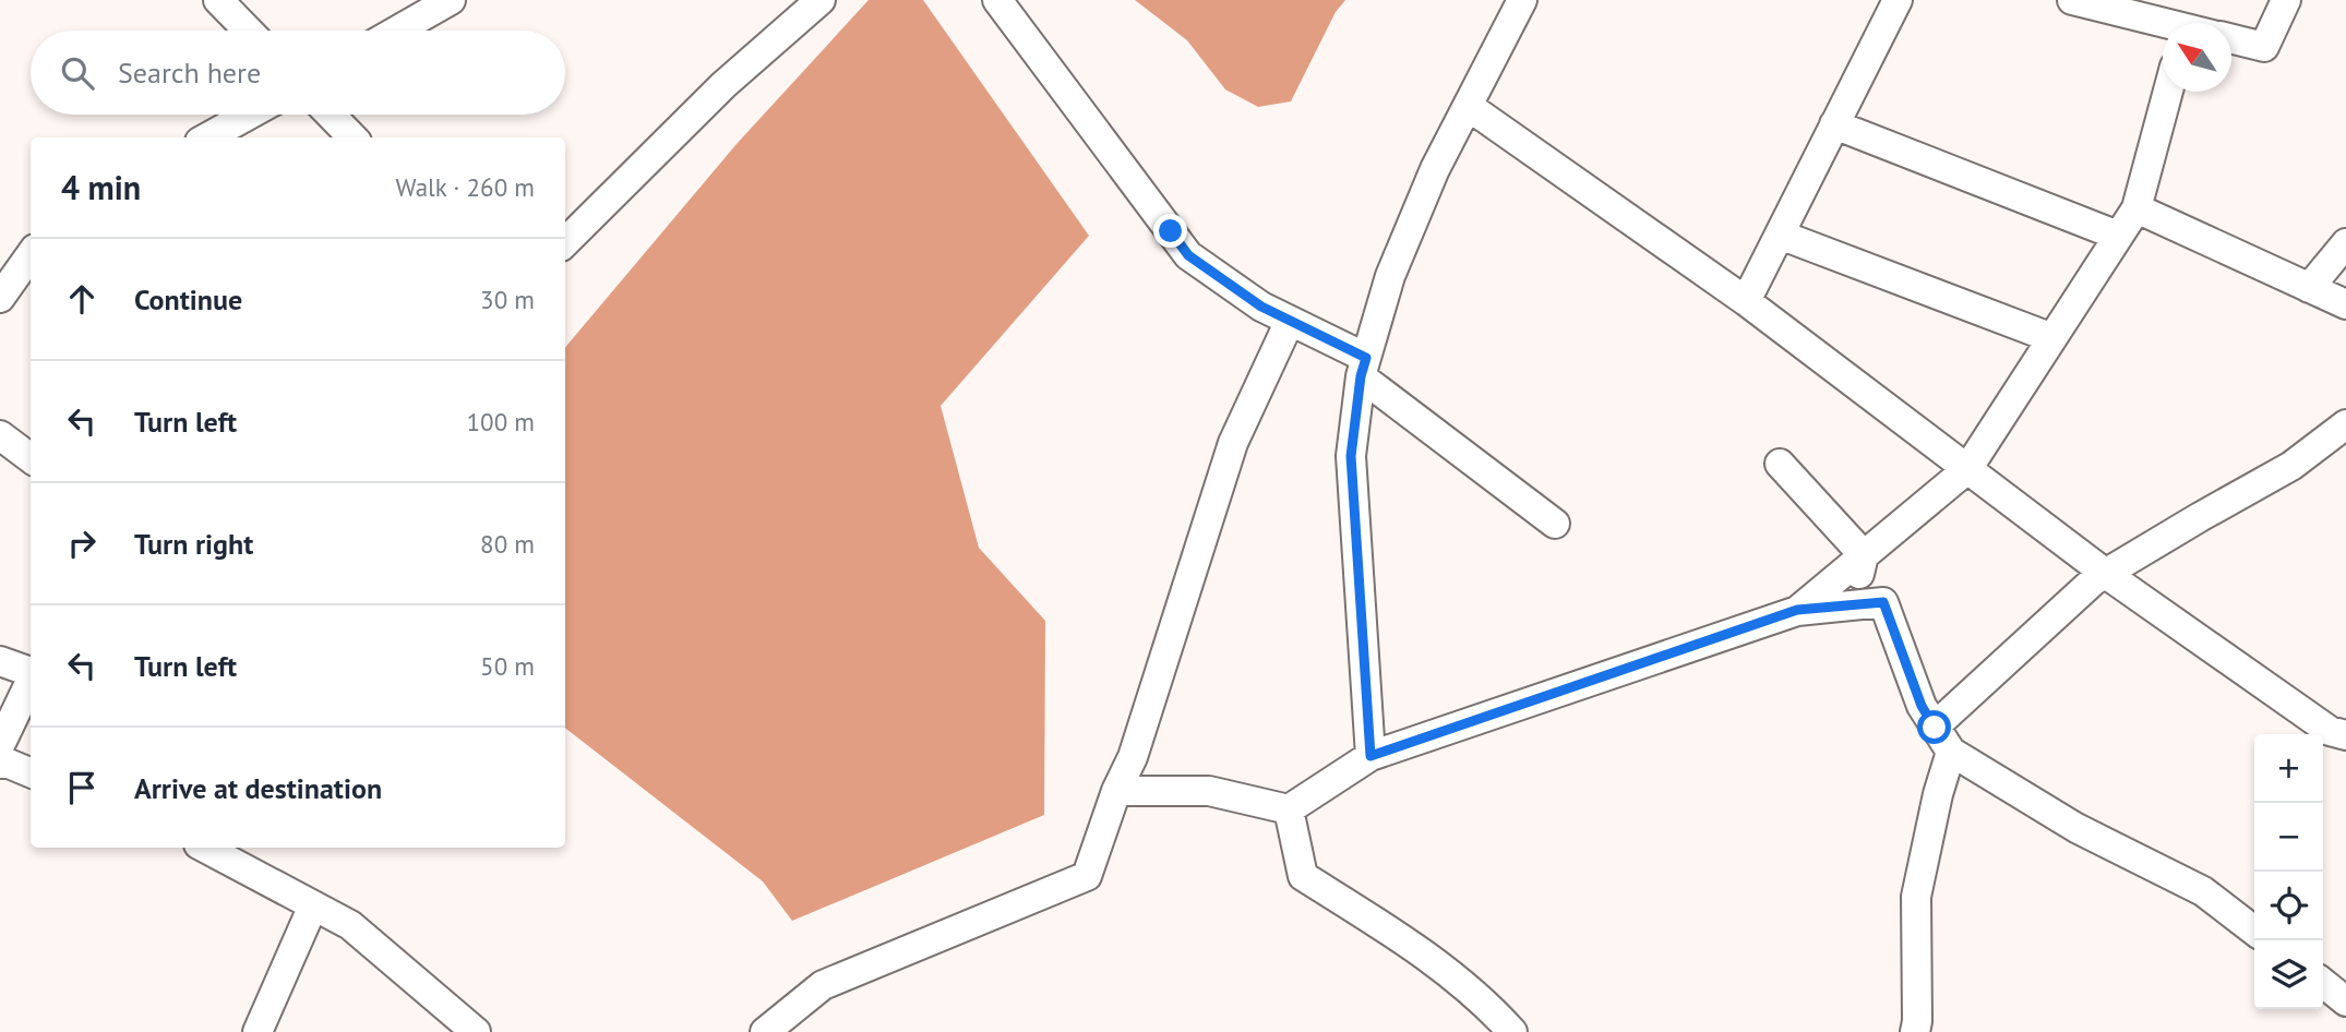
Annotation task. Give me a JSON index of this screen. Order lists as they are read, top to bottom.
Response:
{
  "north": "top left",
  "page": {
    "search": "Search here",
    "heading": ["4 min", "Walk · 260 m"],
    "list": [
      ["Continue", "30 m"],
      ["Turn left", "100 m"],
      ["Turn right", "80 m"],
      ["Turn left", "50 m"],
      "Arrive at destination"
    ],
    "map_buttons": ["+", "−"]
  }
}
